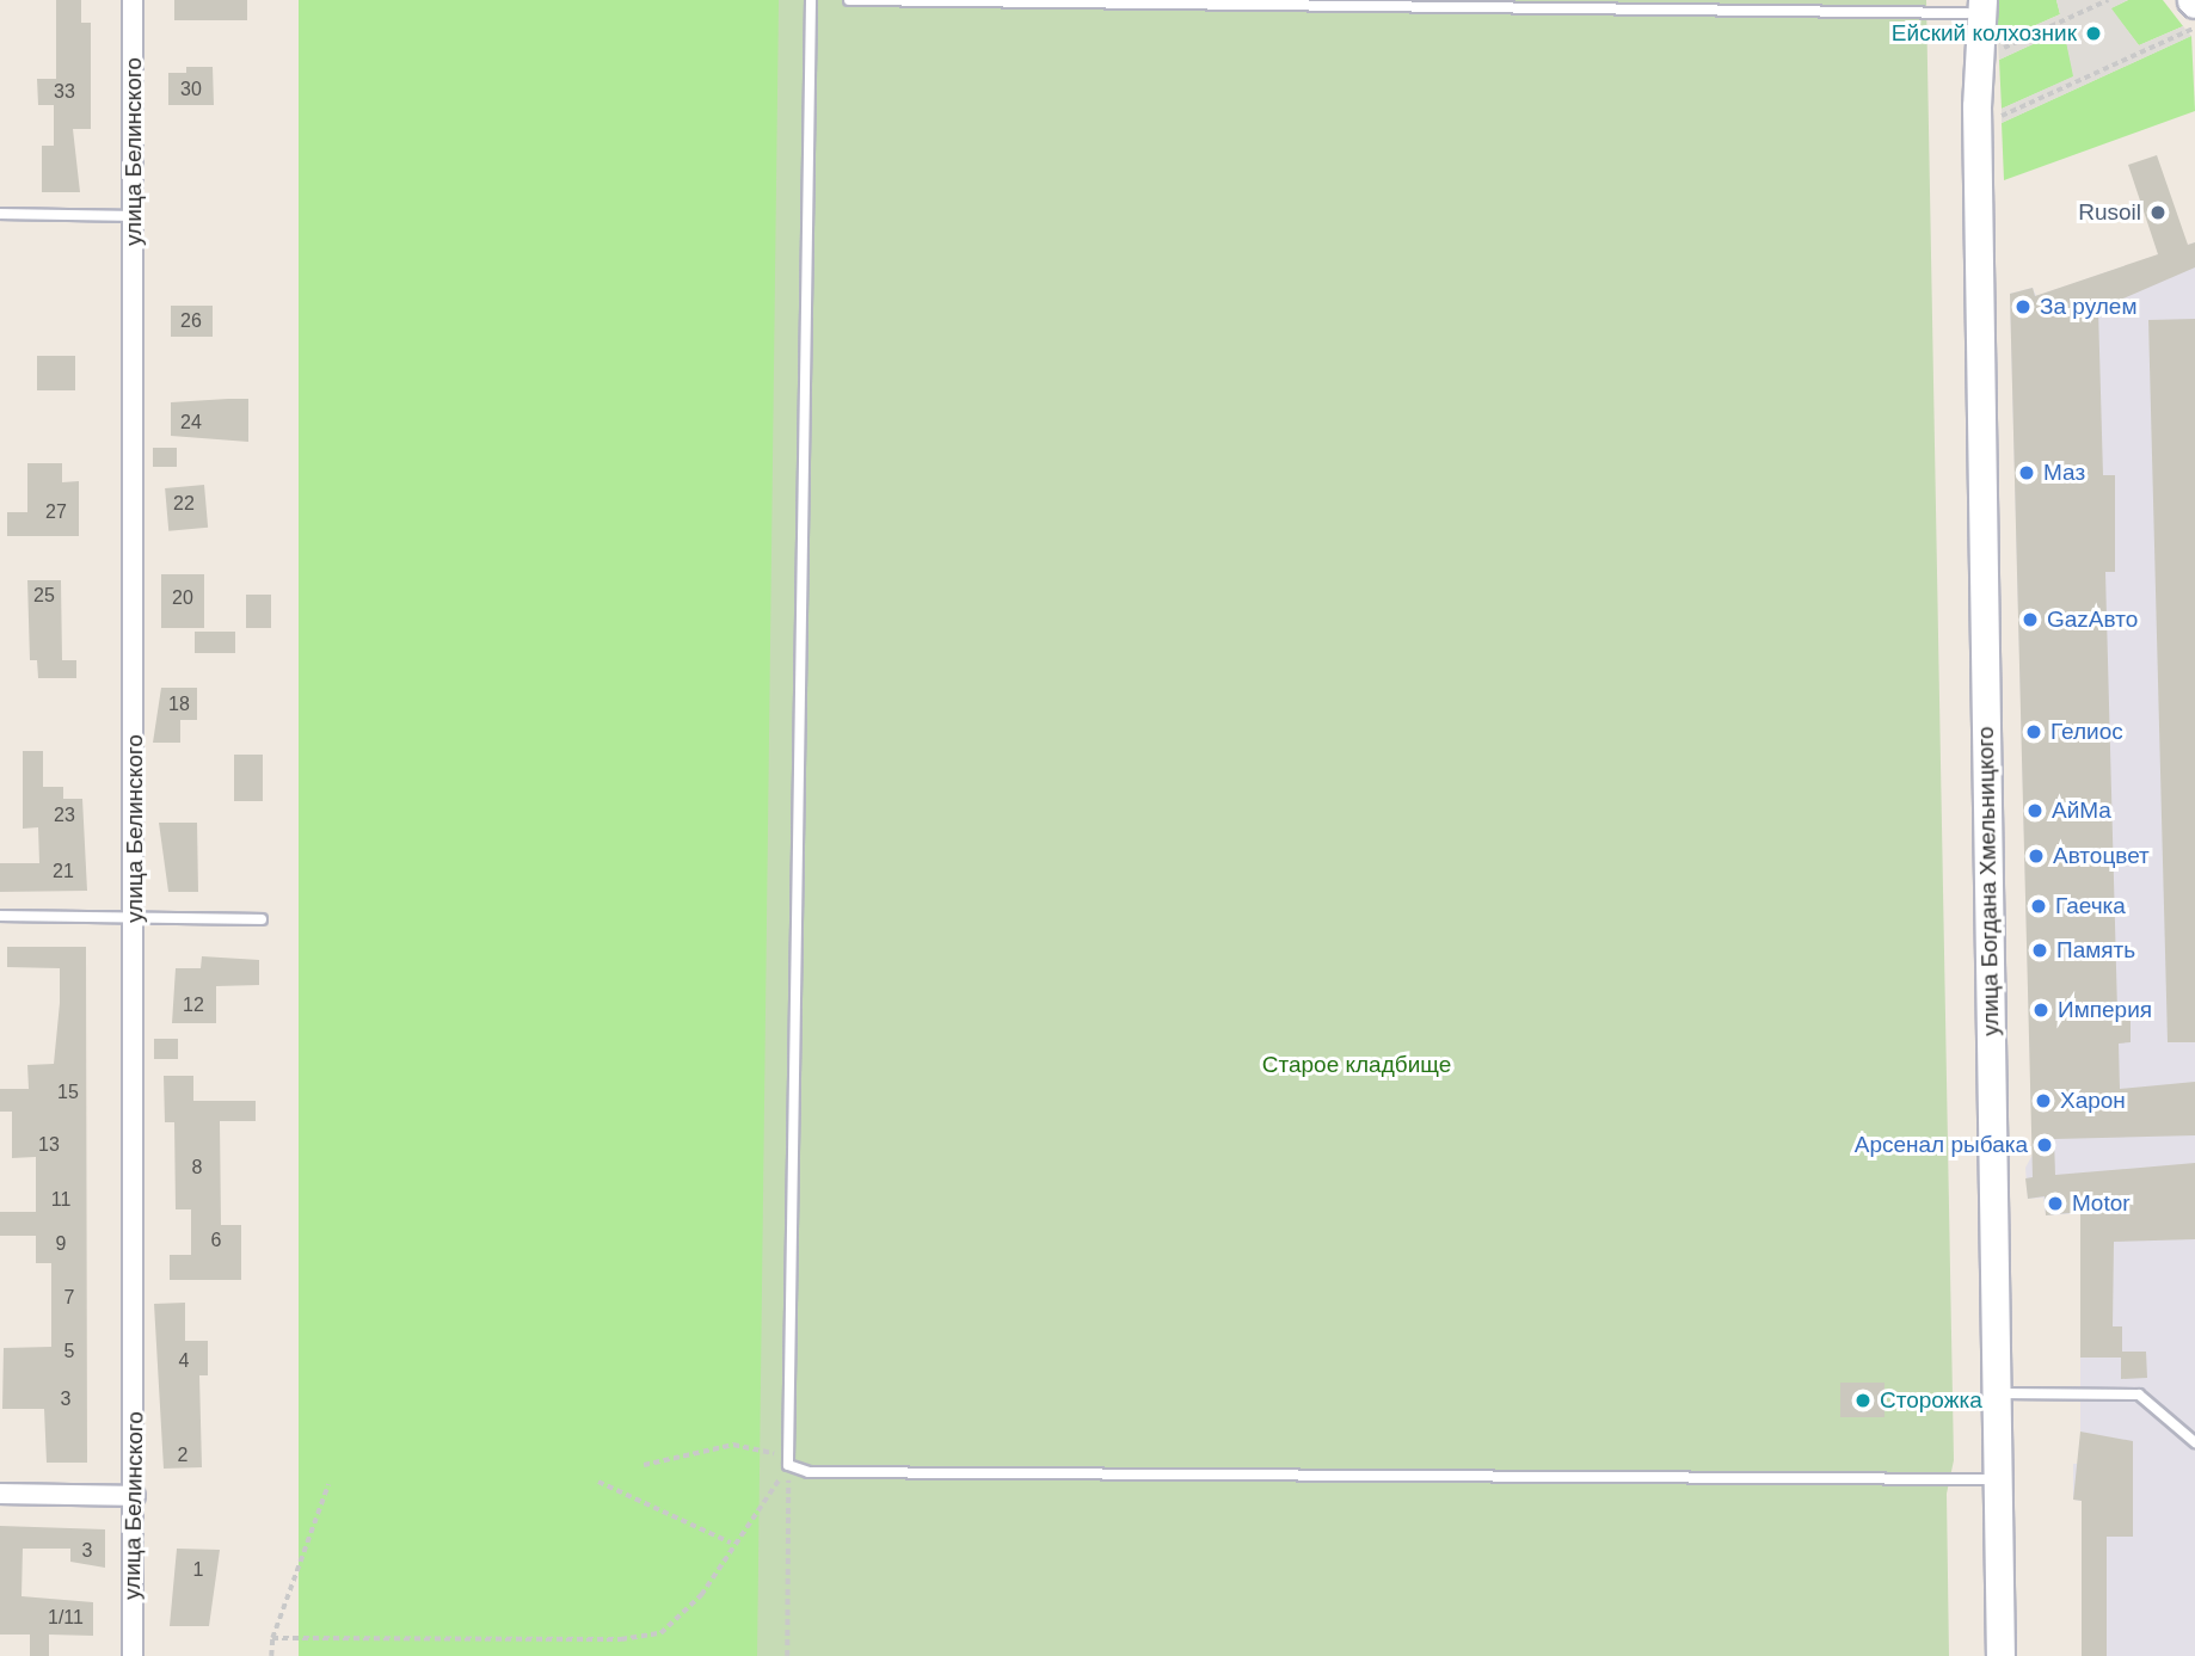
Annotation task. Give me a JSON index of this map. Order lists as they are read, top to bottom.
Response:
{
  "streets": {
    "main road": ["улица Богдана Хмельницкого"],
    "street": ["улица Белинского"]
  },
  "parks": ["Старое кладбище"],
  "places": [
    "Ейский колхозник",
    "Rusoil",
    "За рулем",
    "Маз",
    "GazАвто",
    "Гелиос",
    "АйМа",
    "Автоцвет",
    "Гаечка",
    "Память",
    "Империя",
    "Харон",
    "Арсенал рыбака",
    "Motor",
    "Сторожка"
  ],
  "house_numbers": [
    "30",
    "33",
    "26",
    "24",
    "22",
    "27",
    "25",
    "20",
    "18",
    "23",
    "21",
    "12",
    "15",
    "13",
    "8",
    "11",
    "6",
    "9",
    "7",
    "5",
    "4",
    "3",
    "2",
    "3",
    "1",
    "1/11"
  ]
}
